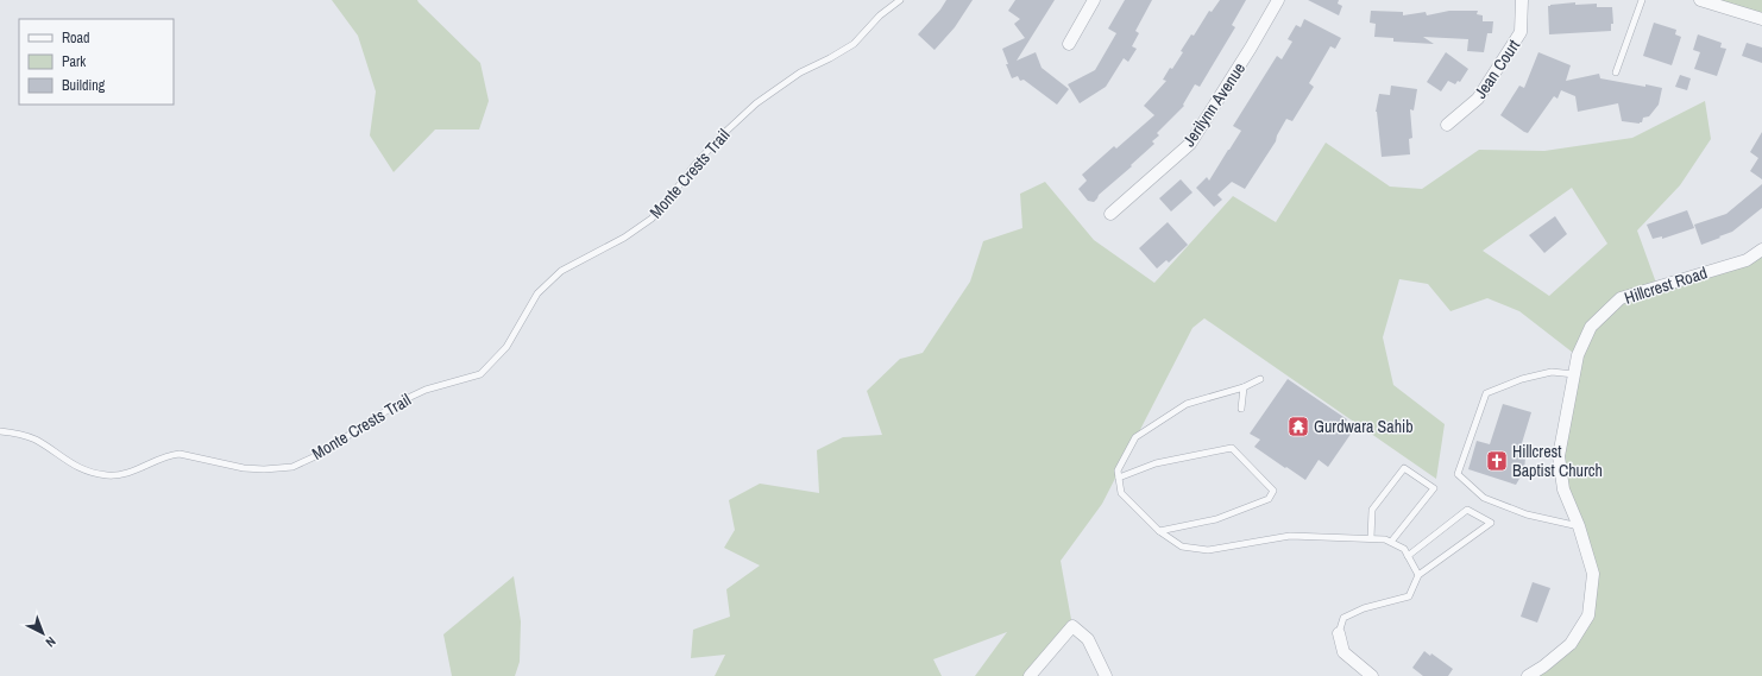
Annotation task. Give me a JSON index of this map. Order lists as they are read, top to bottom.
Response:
{
  "streets": {
    "street": ["Jean Court", "Jerilynn Avenue", "Hillcrest Road"],
    "lane": ["Monte Crests Trail"]
  },
  "places": {
    "temple": ["Gurdwara Sahib"],
    "church": ["Hillcrest Baptist Church"]
  },
  "legend": ["Road", "Park", "Building"],
  "north": "bottom right"
}
